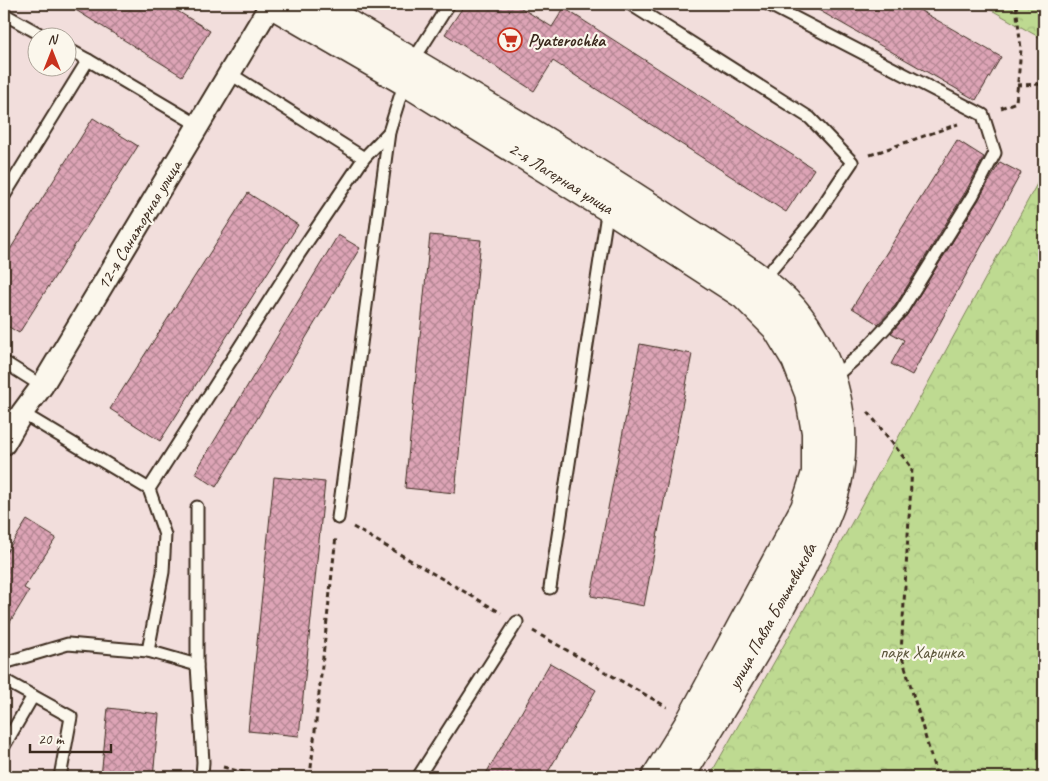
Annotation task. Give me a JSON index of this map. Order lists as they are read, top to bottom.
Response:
{
  "streets": {
    "main road": ["2-я Лагерная улица", "улица Павла Большевикова"],
    "street": ["12-я Санаторная улица"]
  },
  "crossings": [
    ["2-я Лагерная улица", "12-я Санаторная улица"],
    ["2-я Лагерная улица", "улица Павла Большевикова"]
  ],
  "parks": ["парк Харинка"],
  "places": {
    "supermarket": ["Pyaterochka"]
  },
  "scale_bar": "20 m",
  "north": "top"
}
